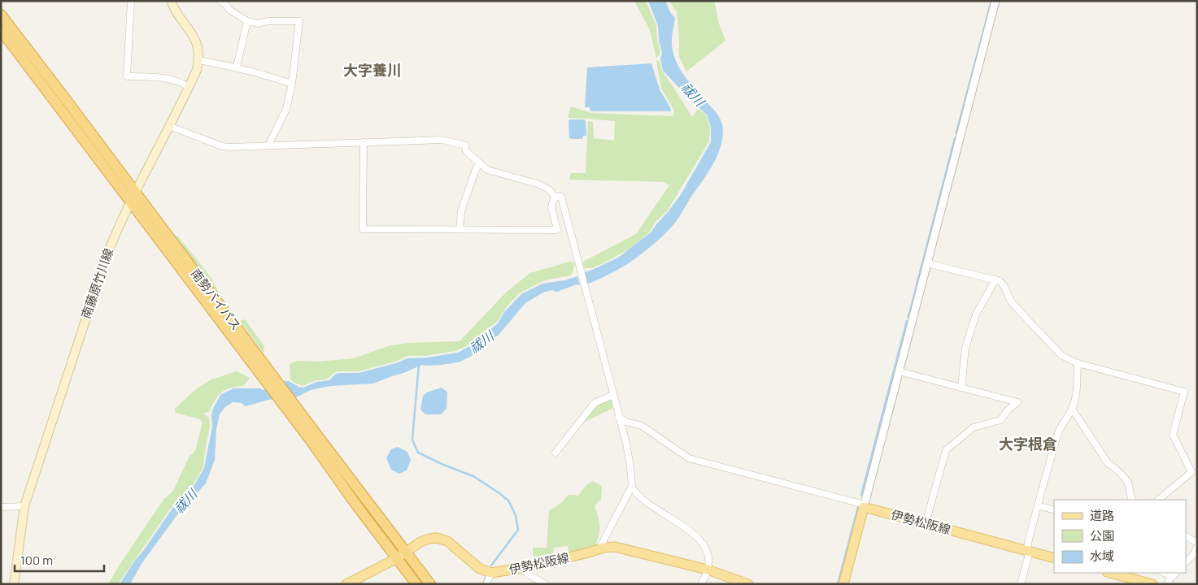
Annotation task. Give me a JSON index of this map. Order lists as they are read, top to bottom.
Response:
{
  "streets": {
    "highway": ["南勢バイパス"],
    "main road": ["南藤原竹川線", "伊勢松阪線"]
  },
  "crossings": [
    ["南藤原竹川線", "南勢バイパス"],
    ["南勢バイパス", "伊勢松阪線"]
  ],
  "districts": ["大字養川", "大字根倉"],
  "water": ["祓川"],
  "legend": ["道路", "公園", "水域"],
  "scale_bar": "100 m"
}
